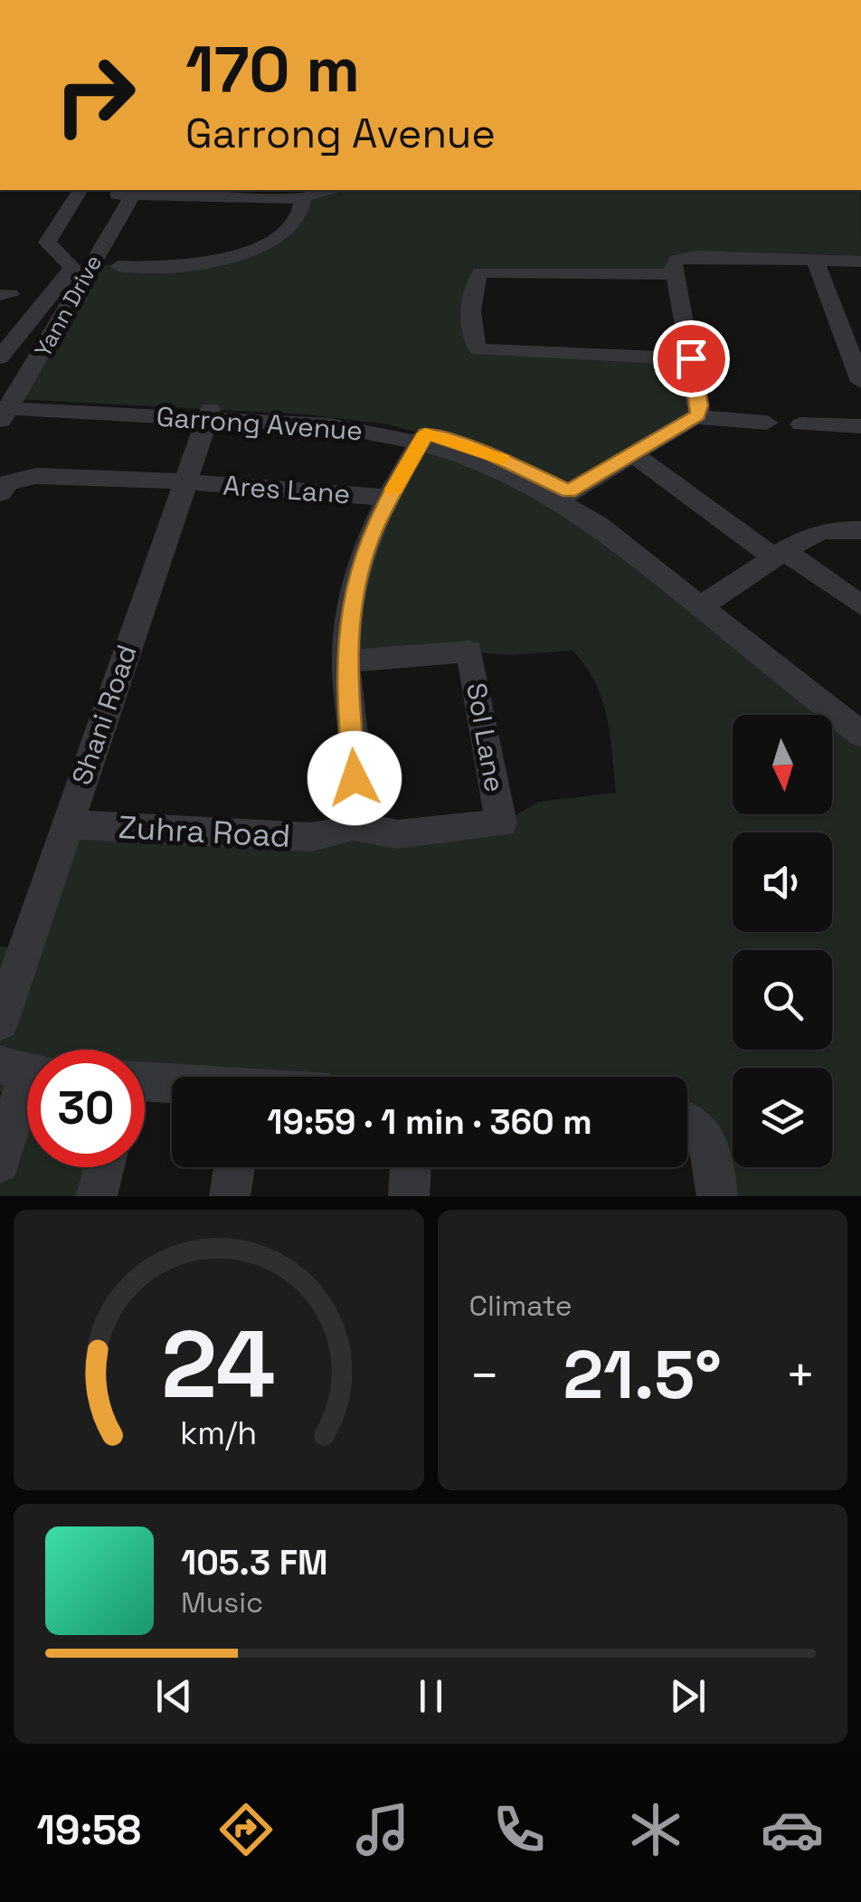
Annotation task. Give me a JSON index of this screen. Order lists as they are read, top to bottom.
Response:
{
  "streets": {
    "street": [
      "Yann Drive",
      "Garrong Avenue",
      "Ares Lane",
      "Shani Road",
      "Sol Lane",
      "Zuhra Road"
    ]
  },
  "crossings": [
    ["Yann Drive", "Garrong Avenue"],
    ["Garrong Avenue", "Shani Road"],
    ["Ares Lane", "Shani Road"],
    ["Shani Road", "Zuhra Road"],
    ["Sol Lane", "Zuhra Road"]
  ],
  "north": "bottom",
  "page": {
    "turn": ["170 m", "Garrong Avenue"],
    "limit": "30",
    "trip": "19:59 · 1 min · 360 m",
    "tile": "Climate",
    "heat": ["−", "21.5°", "+"],
    "song": ["105.3 FM", "Music"],
    "tabs": "19:58",
    "gauge": ["24", "km/h"]
  }
}
